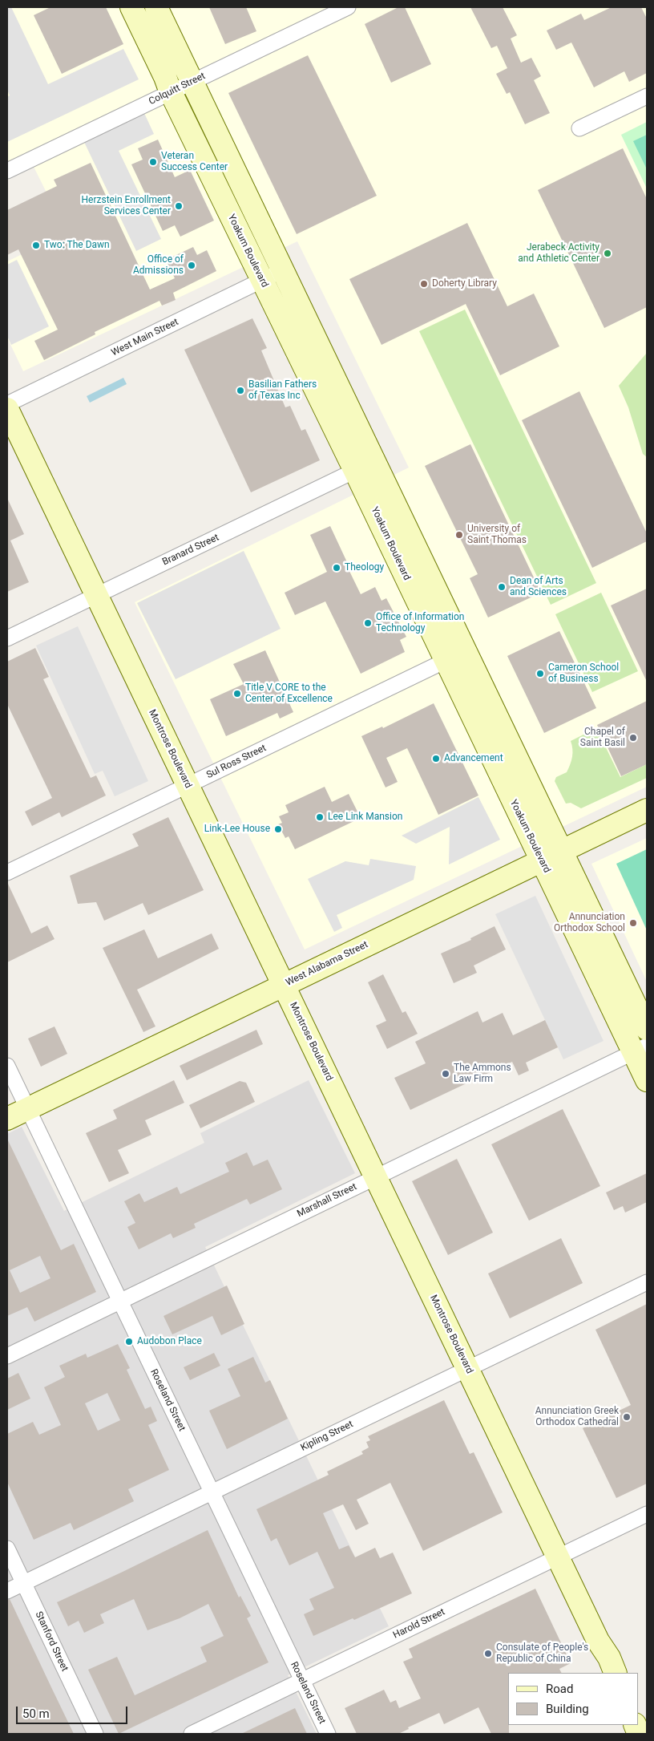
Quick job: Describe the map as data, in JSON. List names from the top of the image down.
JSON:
{
  "streets": {
    "street": [
      "Colquitt Street",
      "Yoakum Boulevard",
      "West Main Street",
      "Branard Street",
      "Montrose Boulevard",
      "Sul Ross Street",
      "West Alabama Street",
      "Marshall Street",
      "Roseland Street",
      "Kipling Street",
      "Harold Street",
      "Stanford Street"
    ]
  },
  "crossings": [
    ["Colquitt Street", "Yoakum Boulevard"],
    ["Yoakum Boulevard", "West Main Street"],
    ["Yoakum Boulevard", "Branard Street"],
    ["Yoakum Boulevard", "Sul Ross Street"],
    ["Yoakum Boulevard", "West Alabama Street"],
    ["Yoakum Boulevard", "Marshall Street"],
    ["Branard Street", "Montrose Boulevard"],
    ["Montrose Boulevard", "Sul Ross Street"],
    ["Montrose Boulevard", "West Alabama Street"],
    ["Montrose Boulevard", "Marshall Street"],
    ["Montrose Boulevard", "Kipling Street"],
    ["Montrose Boulevard", "Harold Street"],
    ["West Alabama Street", "Roseland Street"],
    ["Marshall Street", "Roseland Street"],
    ["Roseland Street", "Kipling Street"],
    ["Roseland Street", "Harold Street"],
    ["Kipling Street", "Stanford Street"]
  ],
  "places": [
    "Veteran Success Center",
    "Herzstein Enrollment Services Center",
    "Two: The Dawn",
    "Jerabeck Activity and Athletic Center",
    "Office of Admissions",
    "Doherty Library",
    "Basilian Fathers of Texas Inc",
    "University of Saint Thomas",
    "Theology",
    "Dean of Arts and Sciences",
    "Office of Information Technology",
    "Cameron School of Business",
    "Title V CORE to the Center of Excellence",
    "Chapel of Saint Basil",
    "Advancement",
    "Lee Link Mansion",
    "Link-Lee House",
    "Annunciation Orthodox School",
    "The Ammons Law Firm",
    "Audobon Place",
    "Annunciation Greek Orthodox Cathedral",
    "Consulate of People's Republic of China"
  ],
  "legend": ["Road", "Building"],
  "scale_bar": "50 m"
}
